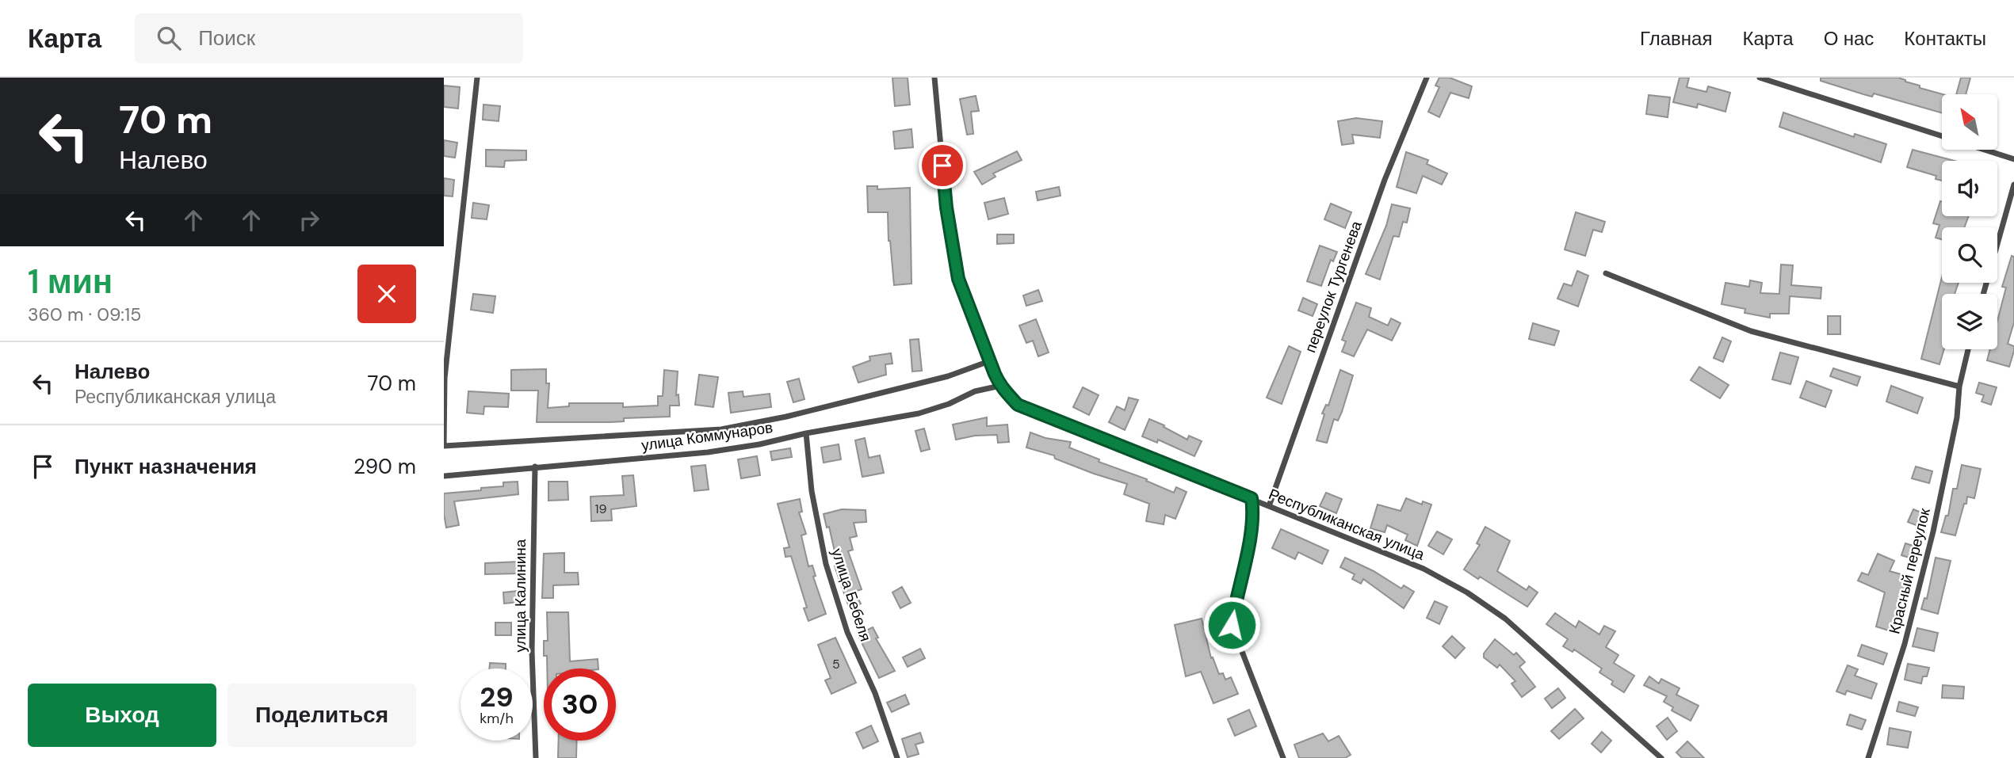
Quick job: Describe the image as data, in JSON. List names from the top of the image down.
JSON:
{
  "streets": {
    "street": [
      "переулок Тургенева",
      "улица Коммунаров",
      "Республиканская улица",
      "Красный переулок",
      "улица Бебеля",
      "улица Калинина"
    ]
  },
  "crossings": [
    ["переулок Тургенева", "Республиканская улица"],
    ["улица Коммунаров", "Республиканская улица"],
    ["улица Коммунаров", "улица Бебеля"],
    ["улица Коммунаров", "улица Калинина"]
  ],
  "house_numbers": ["19", "5"],
  "north": "top left",
  "page": {
    "header": "Карта",
    "search": "Поиск",
    "nav": [
      "Главная",
      "Карта",
      "О нас",
      "Контакты"
    ],
    "turn": ["70 m", "Налево"],
    "heading": ["1 мин", "360 m · 09:15"],
    "list": [
      {
        "name": "Налево",
        "note": "Республиканская улица",
        "value": "70 m"
      },
      {
        "name": "Пункт назначения",
        "value": "290 m"
      }
    ],
    "speed": "29 km/h",
    "limit": "30",
    "buttons": ["Выход", "Поделиться"]
  }
}
